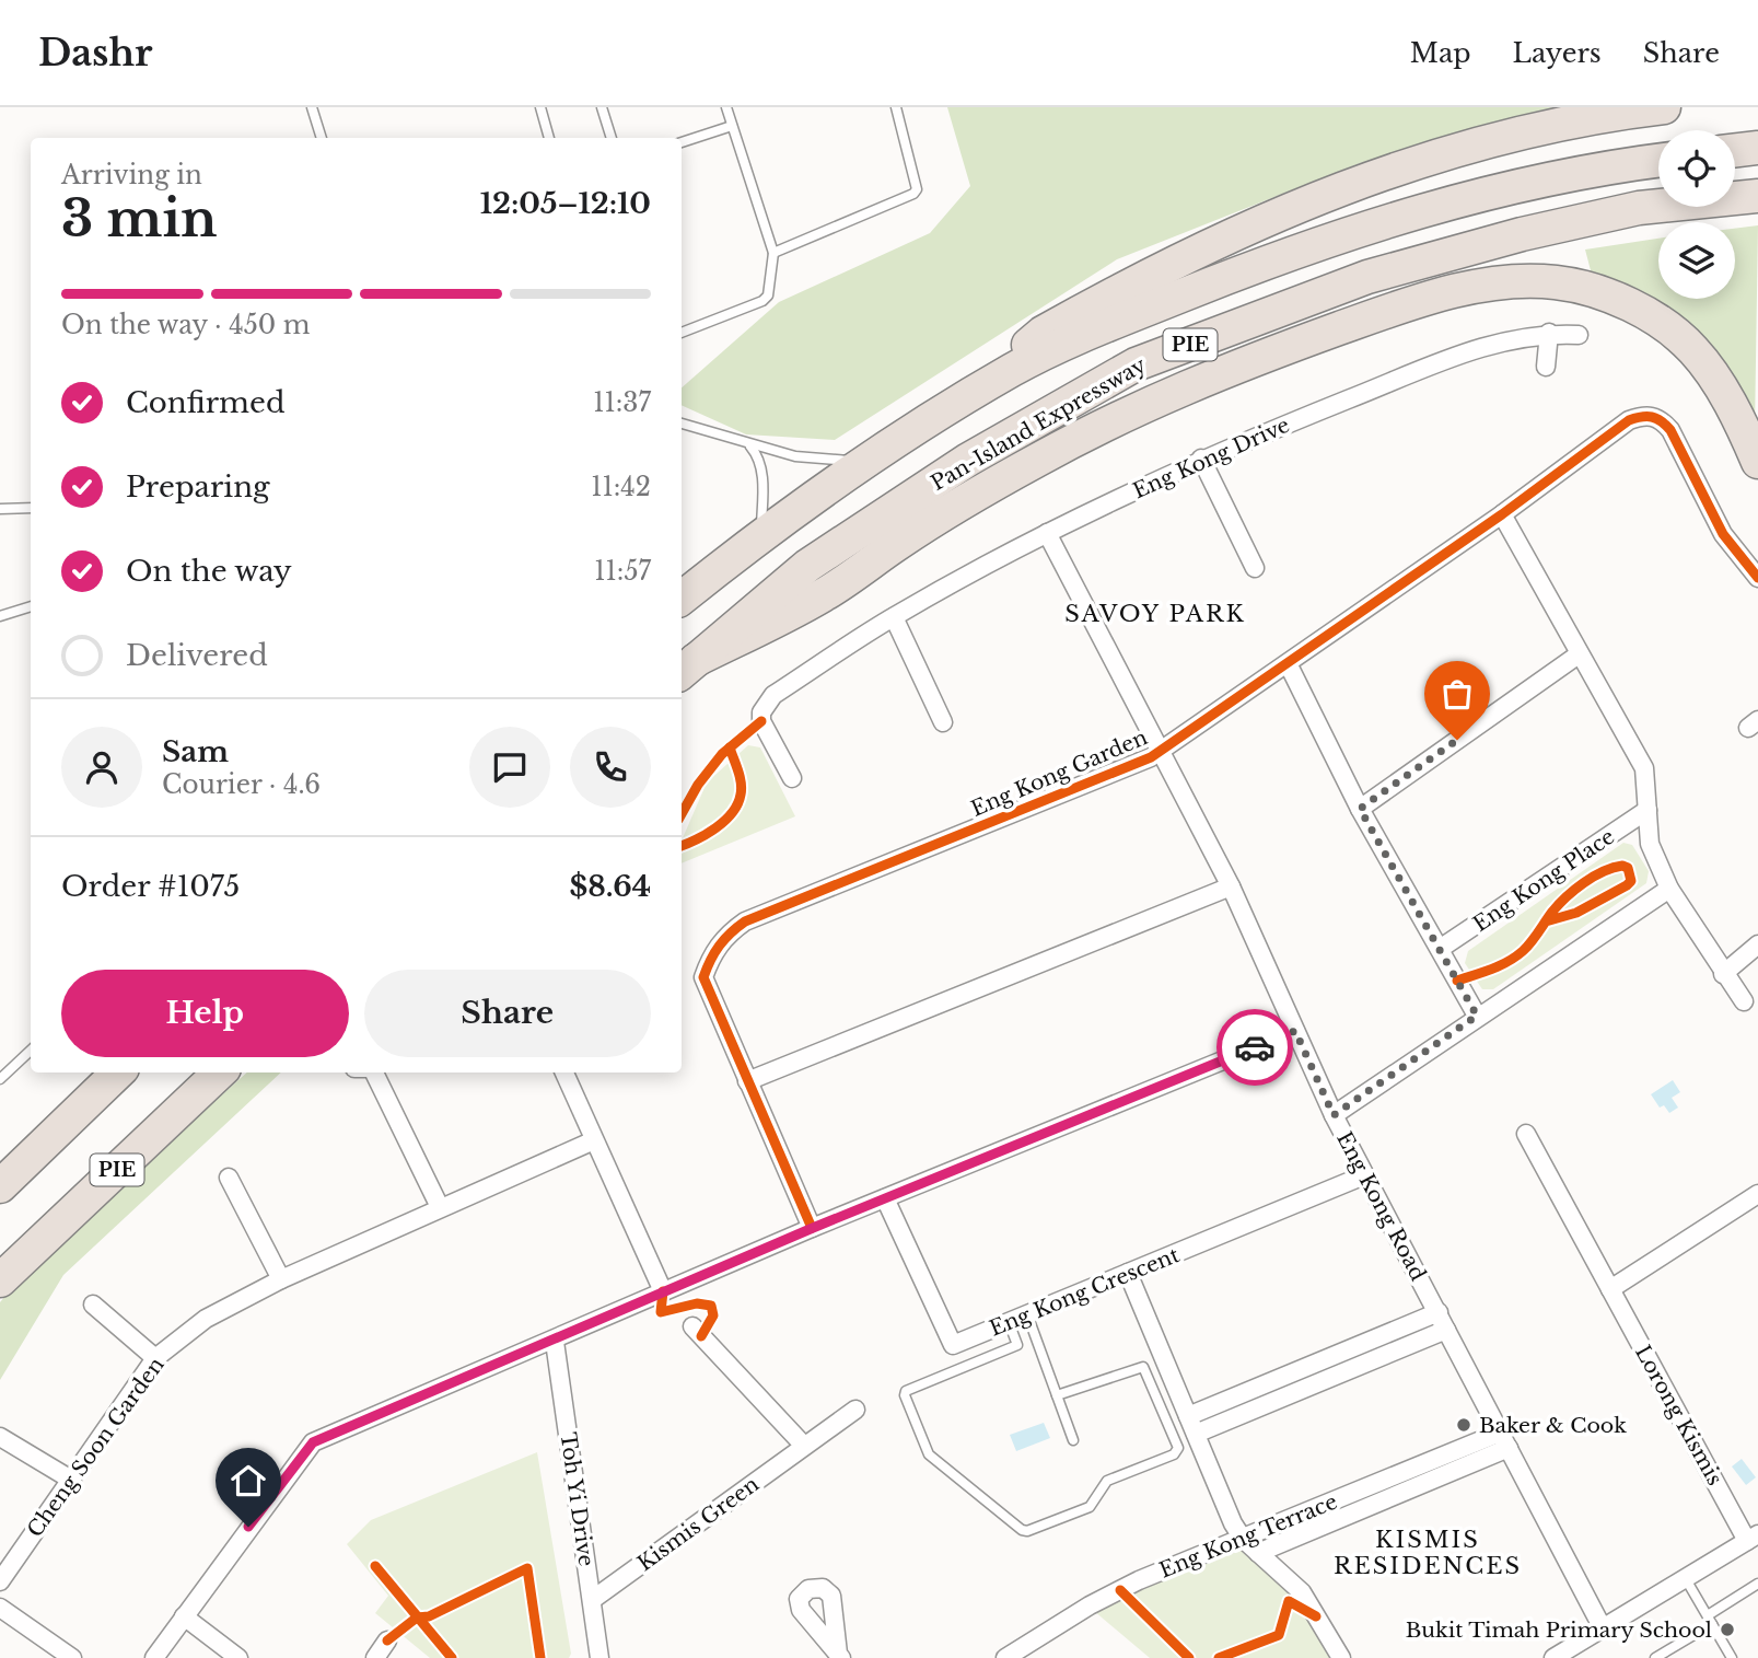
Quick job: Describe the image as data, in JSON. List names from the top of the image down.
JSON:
{
  "streets": {
    "highway": ["PIE", "Pan-Island Expressway"],
    "street": [
      "Eng Kong Drive",
      "Eng Kong Garden",
      "Eng Kong Place",
      "Eng Kong Road",
      "Eng Kong Crescent",
      "Lorong Kismis",
      "Cheng Soon Garden",
      "Toh Yi Drive",
      "Kismis Green",
      "Eng Kong Terrace"
    ]
  },
  "crossings": [
    ["Eng Kong Drive", "Eng Kong Road"],
    ["Eng Kong Garden", "Eng Kong Place"],
    ["Eng Kong Garden", "Eng Kong Road"],
    ["Eng Kong Road", "Eng Kong Crescent"],
    ["Eng Kong Road", "Lorong Kismis"],
    ["Eng Kong Road", "Eng Kong Terrace"],
    ["Toh Yi Drive", "Kismis Green"]
  ],
  "districts": ["SAVOY PARK", "KISMIS RESIDENCES"],
  "places": ["Baker & Cook", "Bukit Timah Primary School"],
  "page": {
    "header": "Dashr",
    "nav": ["Map", "Layers", "Share"],
    "heading": ["3 min", "Arriving in", "12:05–12:10"],
    "panel": [
      "Sam",
      "Courier · 4.6",
      "Order #1075",
      "$8.64"
    ],
    "bar": "On the way · 450 m",
    "list": [
      ["Confirmed", "11:37"],
      ["Preparing", "11:42"],
      ["On the way", "11:57"],
      "Delivered"
    ],
    "buttons": ["Help", "Share"]
  }
}
